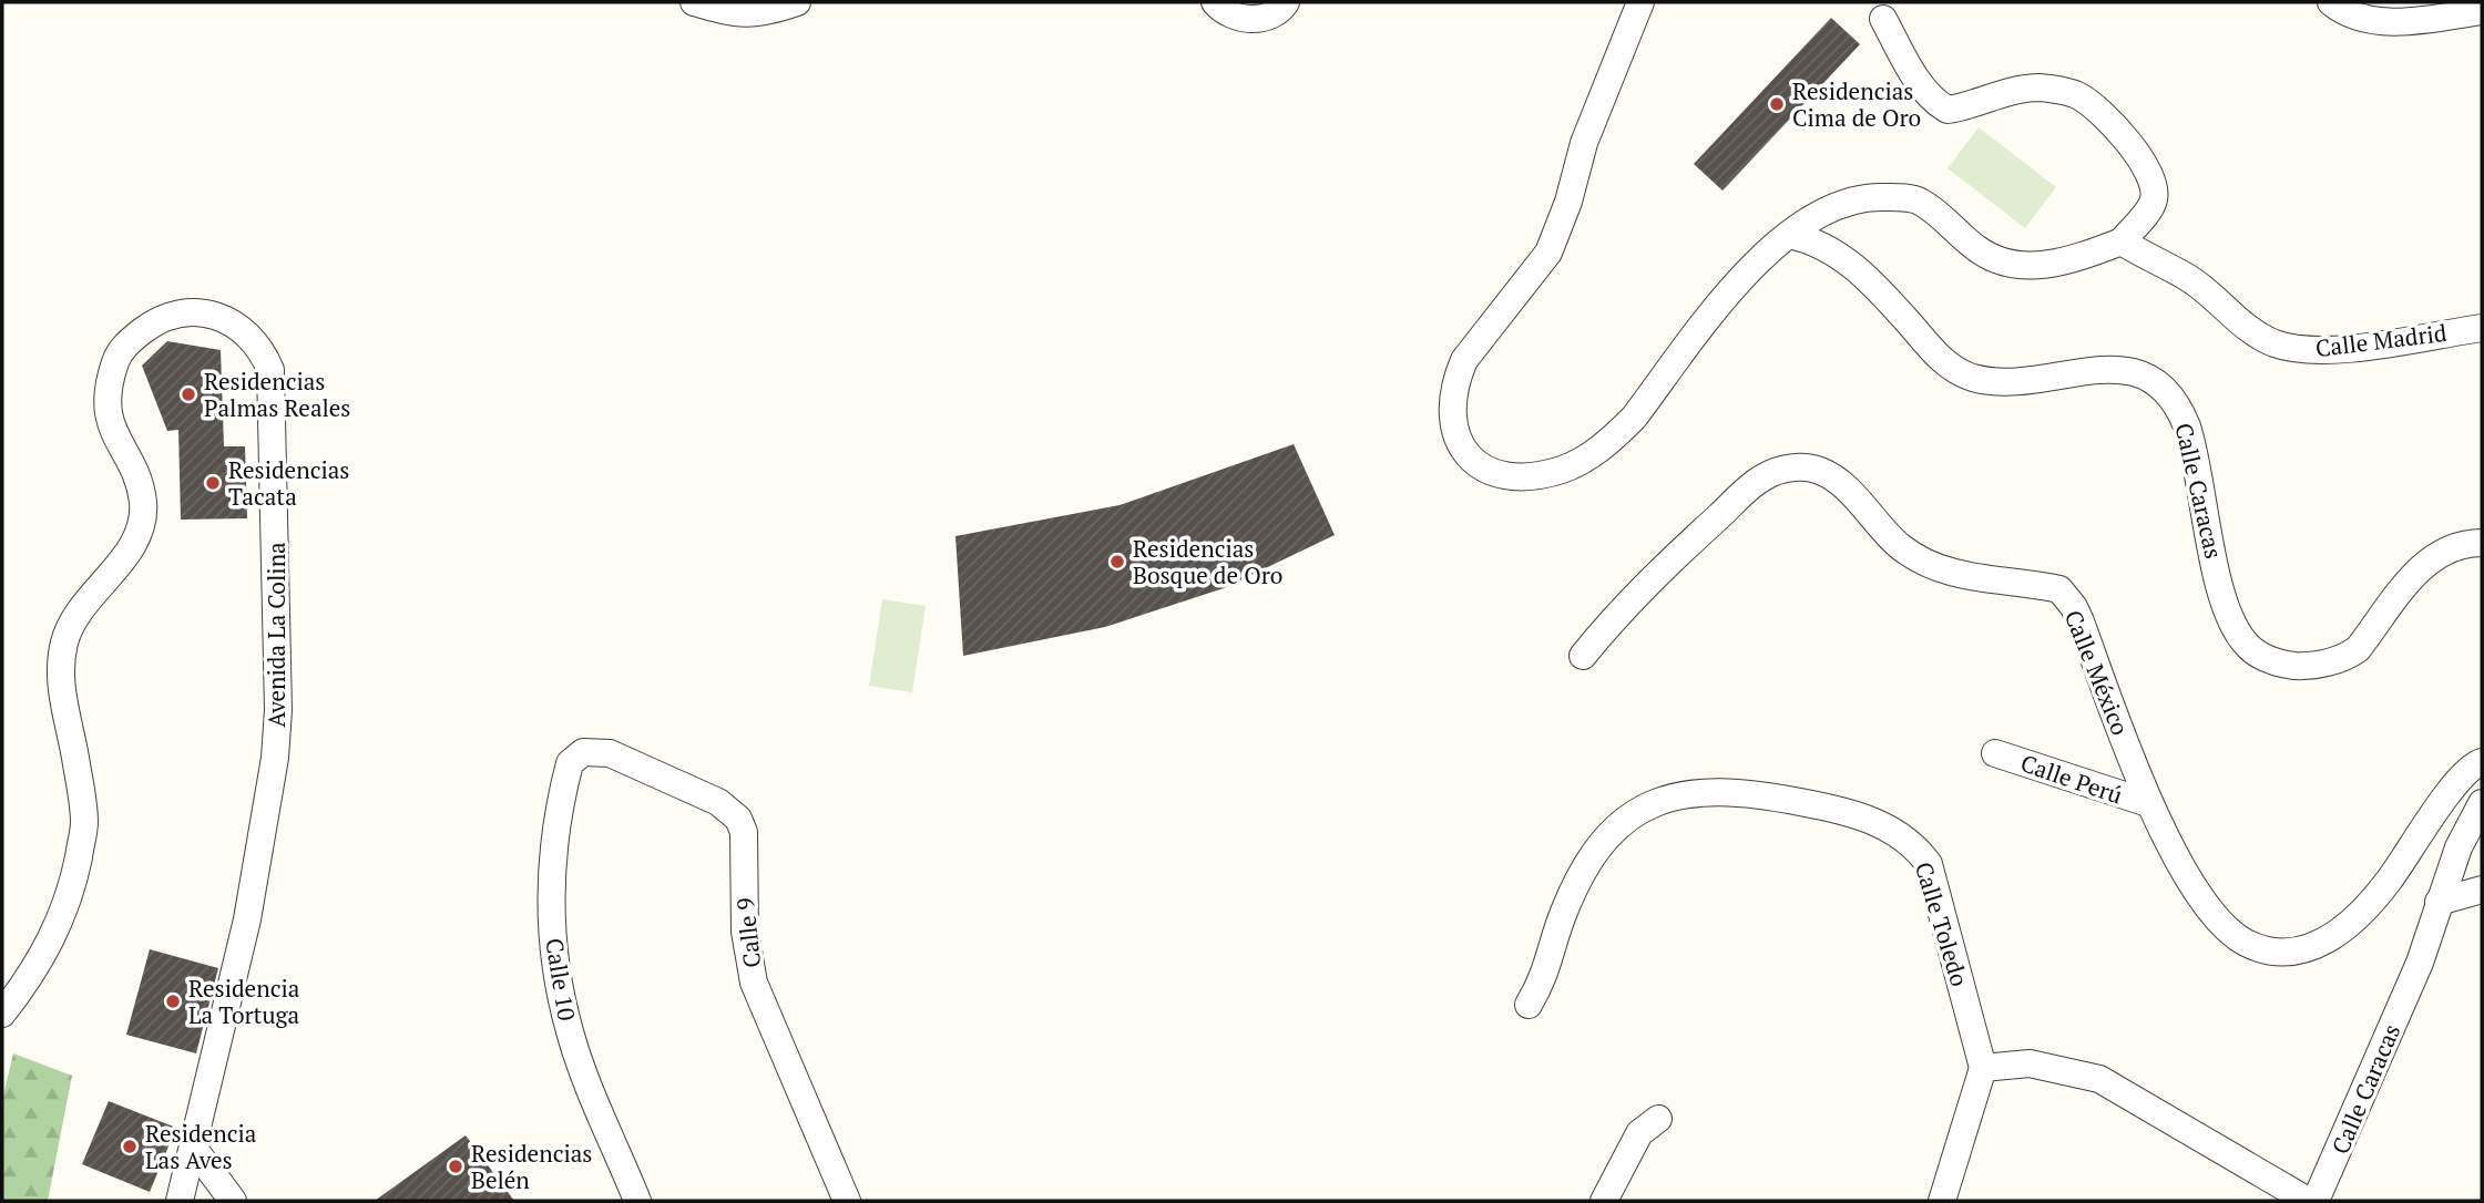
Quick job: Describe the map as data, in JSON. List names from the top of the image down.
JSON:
{
  "streets": {
    "street": [
      "Calle Madrid",
      "Calle Caracas",
      "Avenida La Colina",
      "Calle México",
      "Calle Perú",
      "Calle Toledo",
      "Calle 9",
      "Calle 10"
    ]
  },
  "crossings": [
    ["Calle México", "Calle Perú"],
    ["Calle 9", "Calle 10"]
  ],
  "places": [
    "Residencias Cima de Oro",
    "Residencias Palmas Reales",
    "Residencias Tacata",
    "Residencias Bosque de Oro",
    "Residencia La Tortuga",
    "Residencia Las Aves",
    "Residencias Belén"
  ]
}
